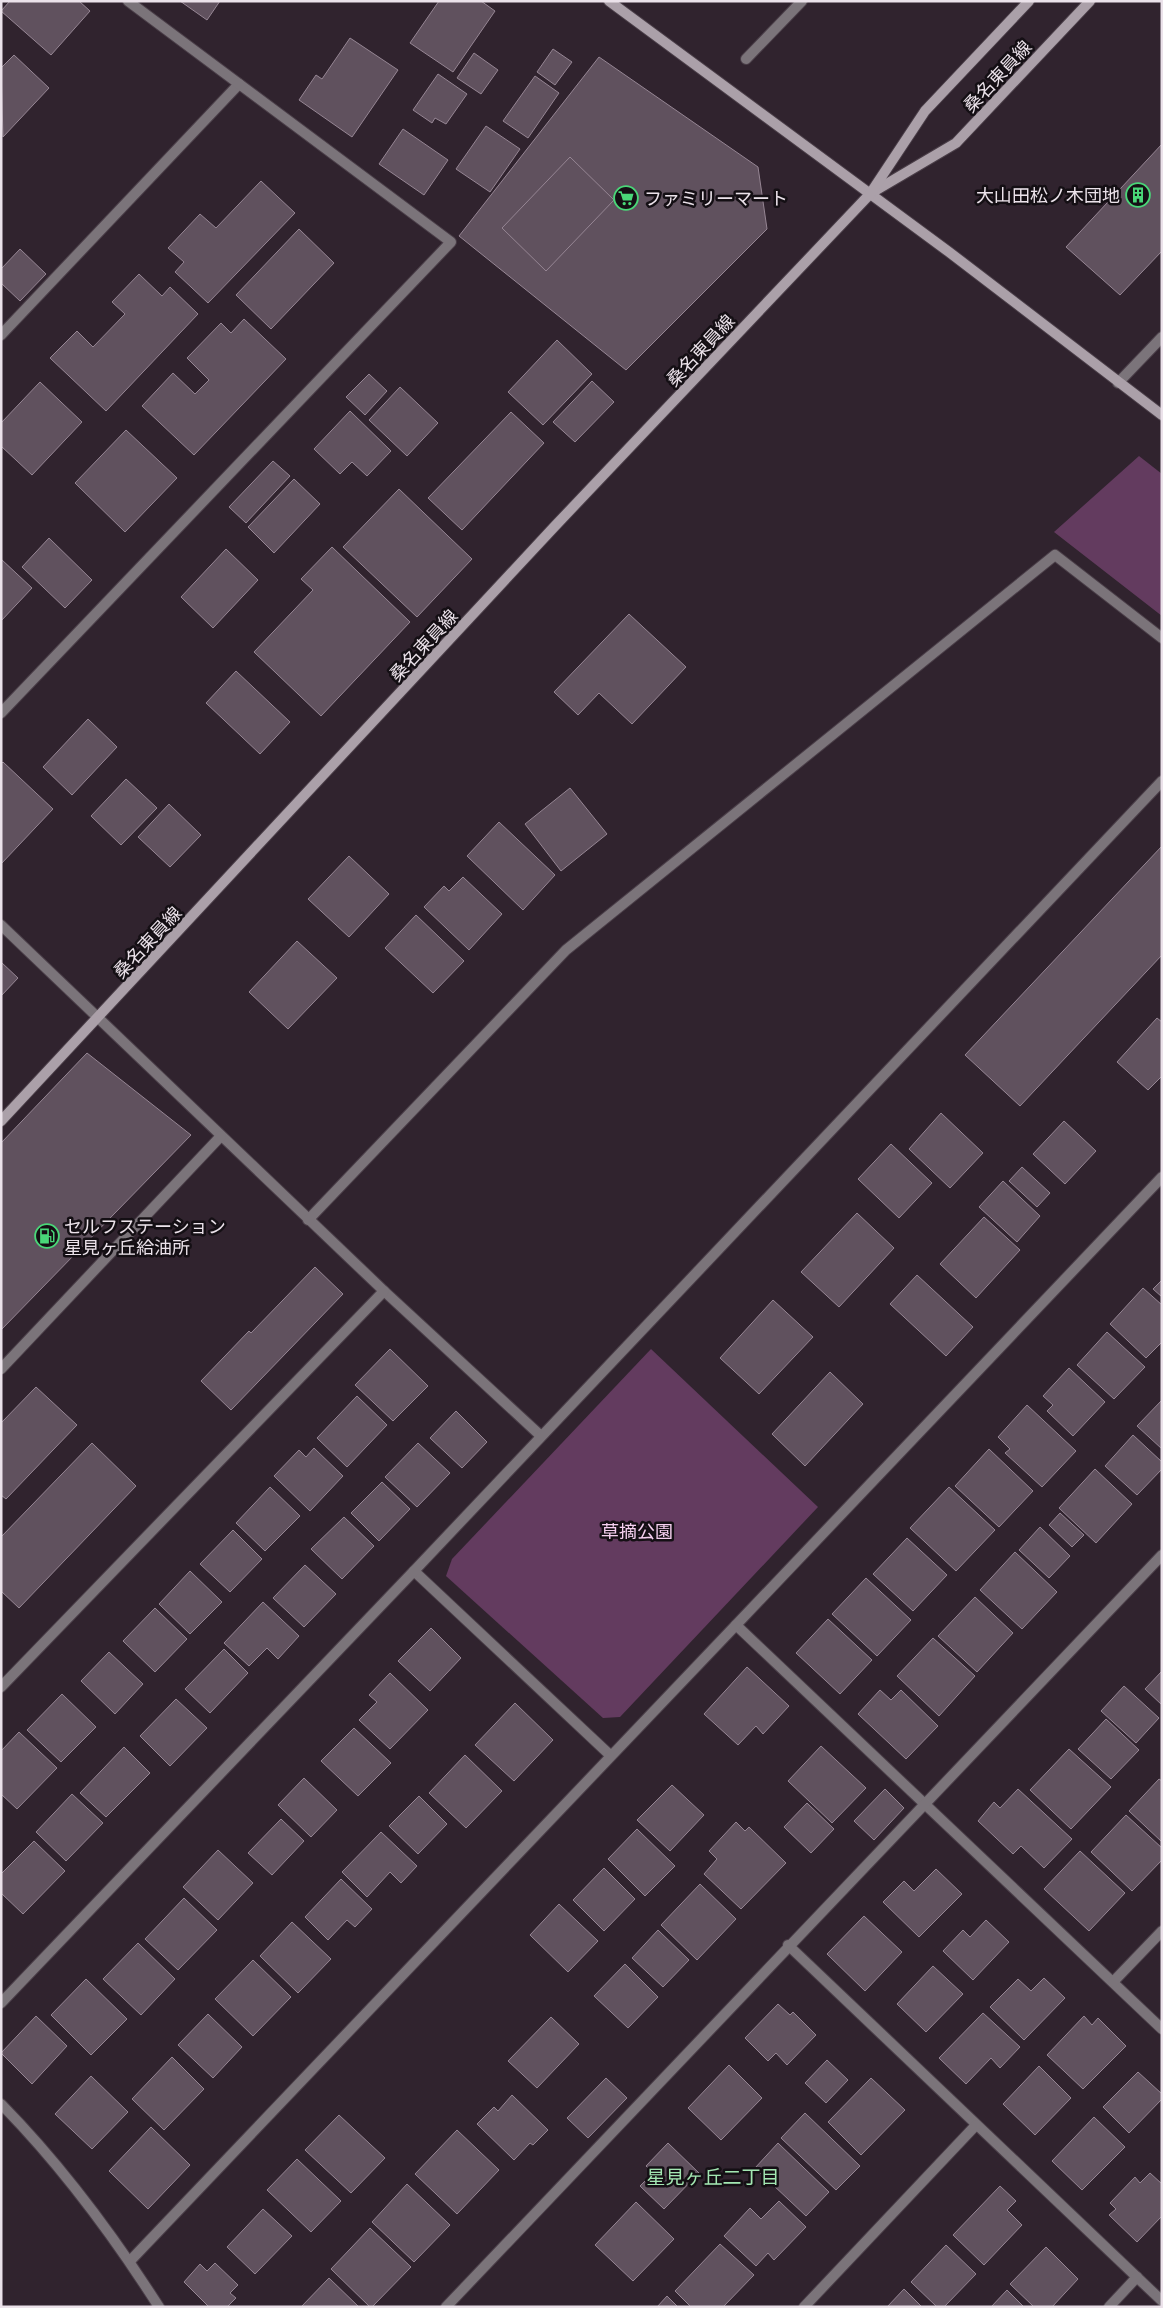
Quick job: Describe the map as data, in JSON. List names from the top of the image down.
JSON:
{
  "streets": {
    "main road": ["桑名東員線"]
  },
  "districts": ["星見ヶ丘二丁目"],
  "parks": ["草摘公園"],
  "places": {
    "building": ["大山田松ノ木団地"],
    "supermarket": ["ファミリーマート"],
    "fuel station": ["セルフステーション 星見ヶ丘給油所"]
  }
}
